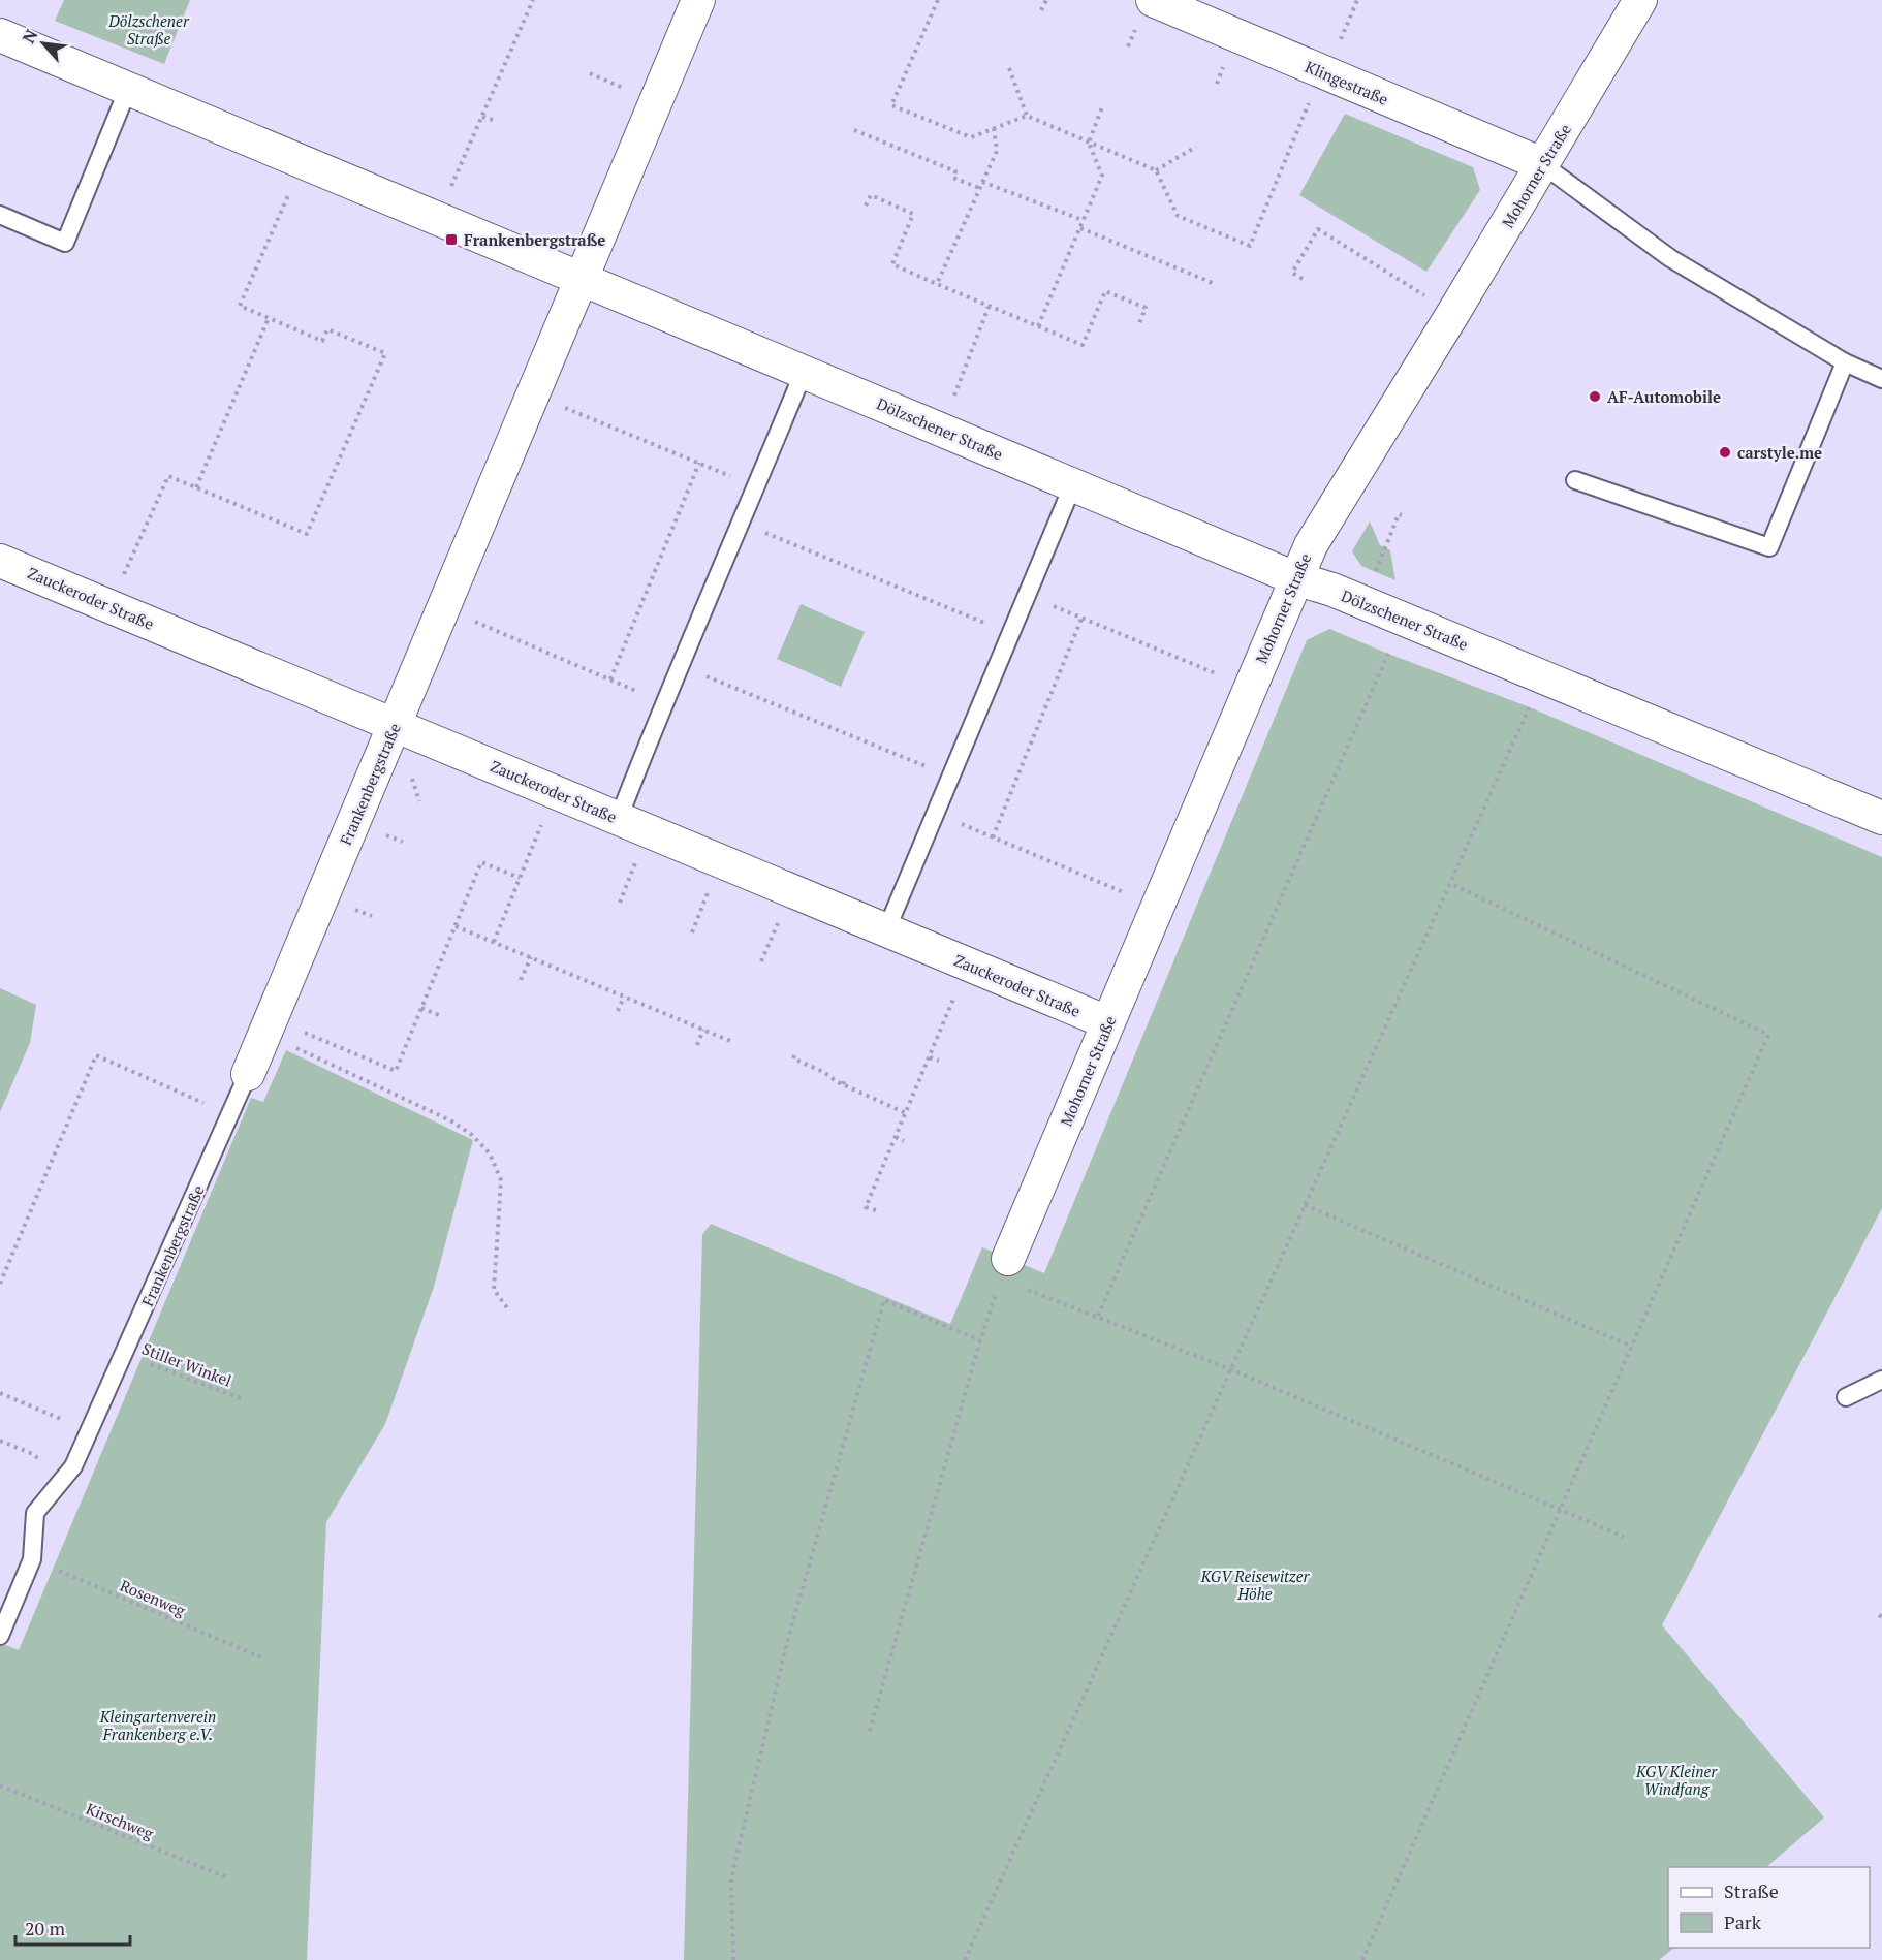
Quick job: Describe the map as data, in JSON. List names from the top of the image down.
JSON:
{
  "streets": {
    "street": [
      "Klingestraße",
      "Mohorner Straße",
      "Dölzschener Straße",
      "Zauckeroder Straße",
      "Frankenbergstraße"
    ],
    "path": ["Stiller Winkel", "Rosenweg", "Kirschweg"]
  },
  "crossings": [
    ["Klingestraße", "Mohorner Straße"],
    ["Mohorner Straße", "Dölzschener Straße"],
    ["Mohorner Straße", "Zauckeroder Straße"],
    ["Dölzschener Straße", "Frankenbergstraße"],
    ["Zauckeroder Straße", "Frankenbergstraße"],
    ["Frankenbergstraße", "Stiller Winkel"],
    ["Frankenbergstraße", "Rosenweg"]
  ],
  "parks": [
    "Dölzschener Straße",
    "KGV Reisewitzer Höhe",
    "Kleingartenverein Frankenberg e.V.",
    "KGV Kleiner Windfang"
  ],
  "places": {
    "transit": ["Frankenbergstraße"],
    "other": ["AF-Automobile", "carstyle.me"]
  },
  "legend": ["Straße", "Park"],
  "scale_bar": "20 m",
  "north": "top left"
}
